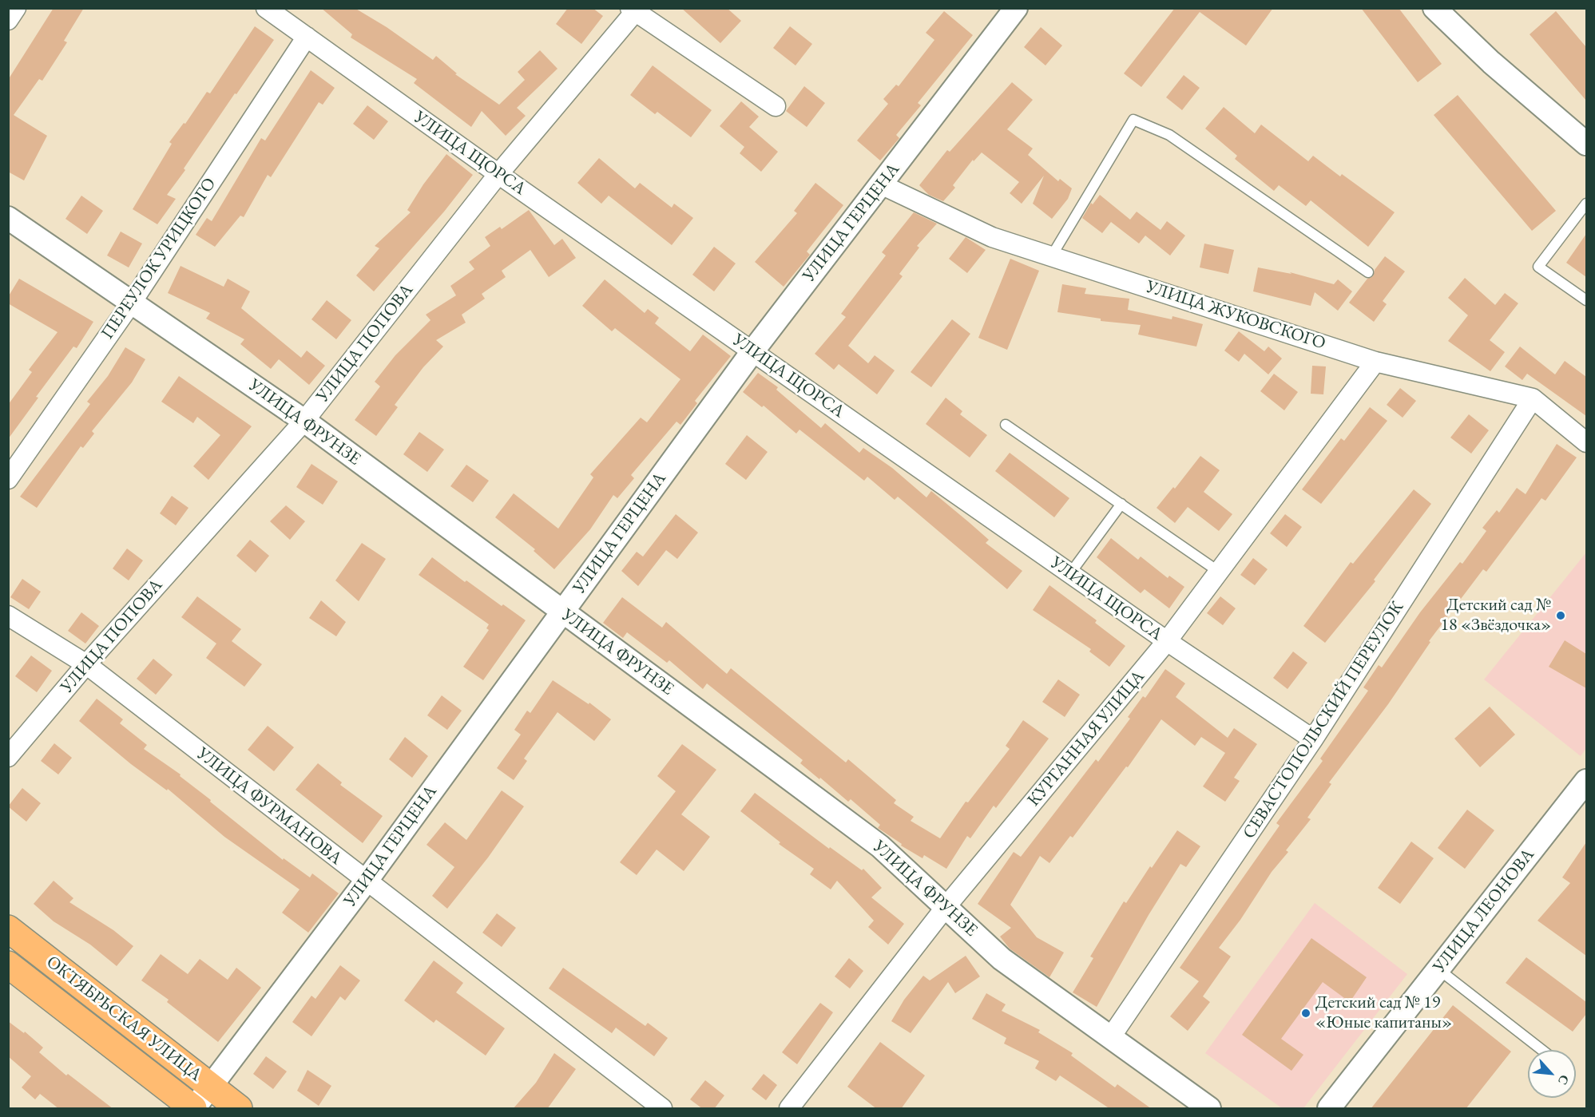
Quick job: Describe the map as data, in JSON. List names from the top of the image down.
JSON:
{
  "streets": {
    "main road": ["ОКТЯБРЬСКАЯ УЛИЦА"],
    "street": [
      "УЛИЦА ЩОРСА",
      "УЛИЦА ГЕРЦЕНА",
      "ПЕРЕУЛОК УРИЦКОГО",
      "УЛИЦА ЖУКОВСКОГО",
      "УЛИЦА ПОПОВА",
      "УЛИЦА ФРУНЗЕ",
      "СЕВАСТОПОЛЬСКИЙ ПЕРЕУЛОК",
      "КУРГАННАЯ УЛИЦА",
      "УЛИЦА ФУРМАНОВА",
      "УЛИЦА ЛЕОНОВА"
    ]
  },
  "crossings": [
    ["УЛИЦА ЩОРСА", "УЛИЦА ГЕРЦЕНА"],
    ["УЛИЦА ЩОРСА", "ПЕРЕУЛОК УРИЦКОГО"],
    ["УЛИЦА ЩОРСА", "УЛИЦА ПОПОВА"],
    ["УЛИЦА ЩОРСА", "СЕВАСТОПОЛЬСКИЙ ПЕРЕУЛОК"],
    ["УЛИЦА ЩОРСА", "КУРГАННАЯ УЛИЦА"],
    ["УЛИЦА ГЕРЦЕНА", "УЛИЦА ЖУКОВСКОГО"],
    ["УЛИЦА ГЕРЦЕНА", "УЛИЦА ФРУНЗЕ"],
    ["УЛИЦА ГЕРЦЕНА", "УЛИЦА ФУРМАНОВА"],
    ["УЛИЦА ГЕРЦЕНА", "ОКТЯБРЬСКАЯ УЛИЦА"],
    ["ПЕРЕУЛОК УРИЦКОГО", "УЛИЦА ФРУНЗЕ"],
    ["УЛИЦА ЖУКОВСКОГО", "СЕВАСТОПОЛЬСКИЙ ПЕРЕУЛОК"],
    ["УЛИЦА ЖУКОВСКОГО", "КУРГАННАЯ УЛИЦА"],
    ["УЛИЦА ПОПОВА", "УЛИЦА ФРУНЗЕ"],
    ["УЛИЦА ПОПОВА", "УЛИЦА ФУРМАНОВА"],
    ["УЛИЦА ФРУНЗЕ", "СЕВАСТОПОЛЬСКИЙ ПЕРЕУЛОК"],
    ["УЛИЦА ФРУНЗЕ", "КУРГАННАЯ УЛИЦА"]
  ],
  "places": ["Детский сад № 18 «Звёздочка»", "Детский сад № 19 «Юные капитаны»"],
  "north": "bottom right"
}
